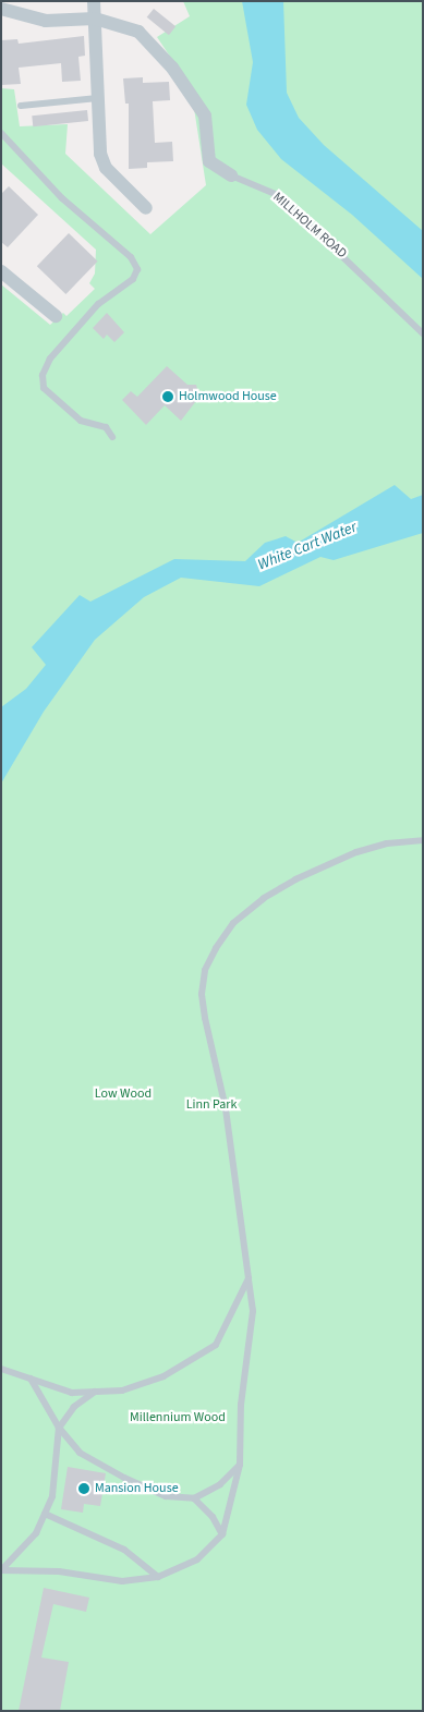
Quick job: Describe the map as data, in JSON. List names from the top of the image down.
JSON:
{
  "streets": {
    "street": ["MILLHOLM ROAD"]
  },
  "water": ["White Cart Water"],
  "parks": ["Low Wood", "Linn Park", "Millennium Wood"],
  "places": ["Holmwood House", "Mansion House"]
}
